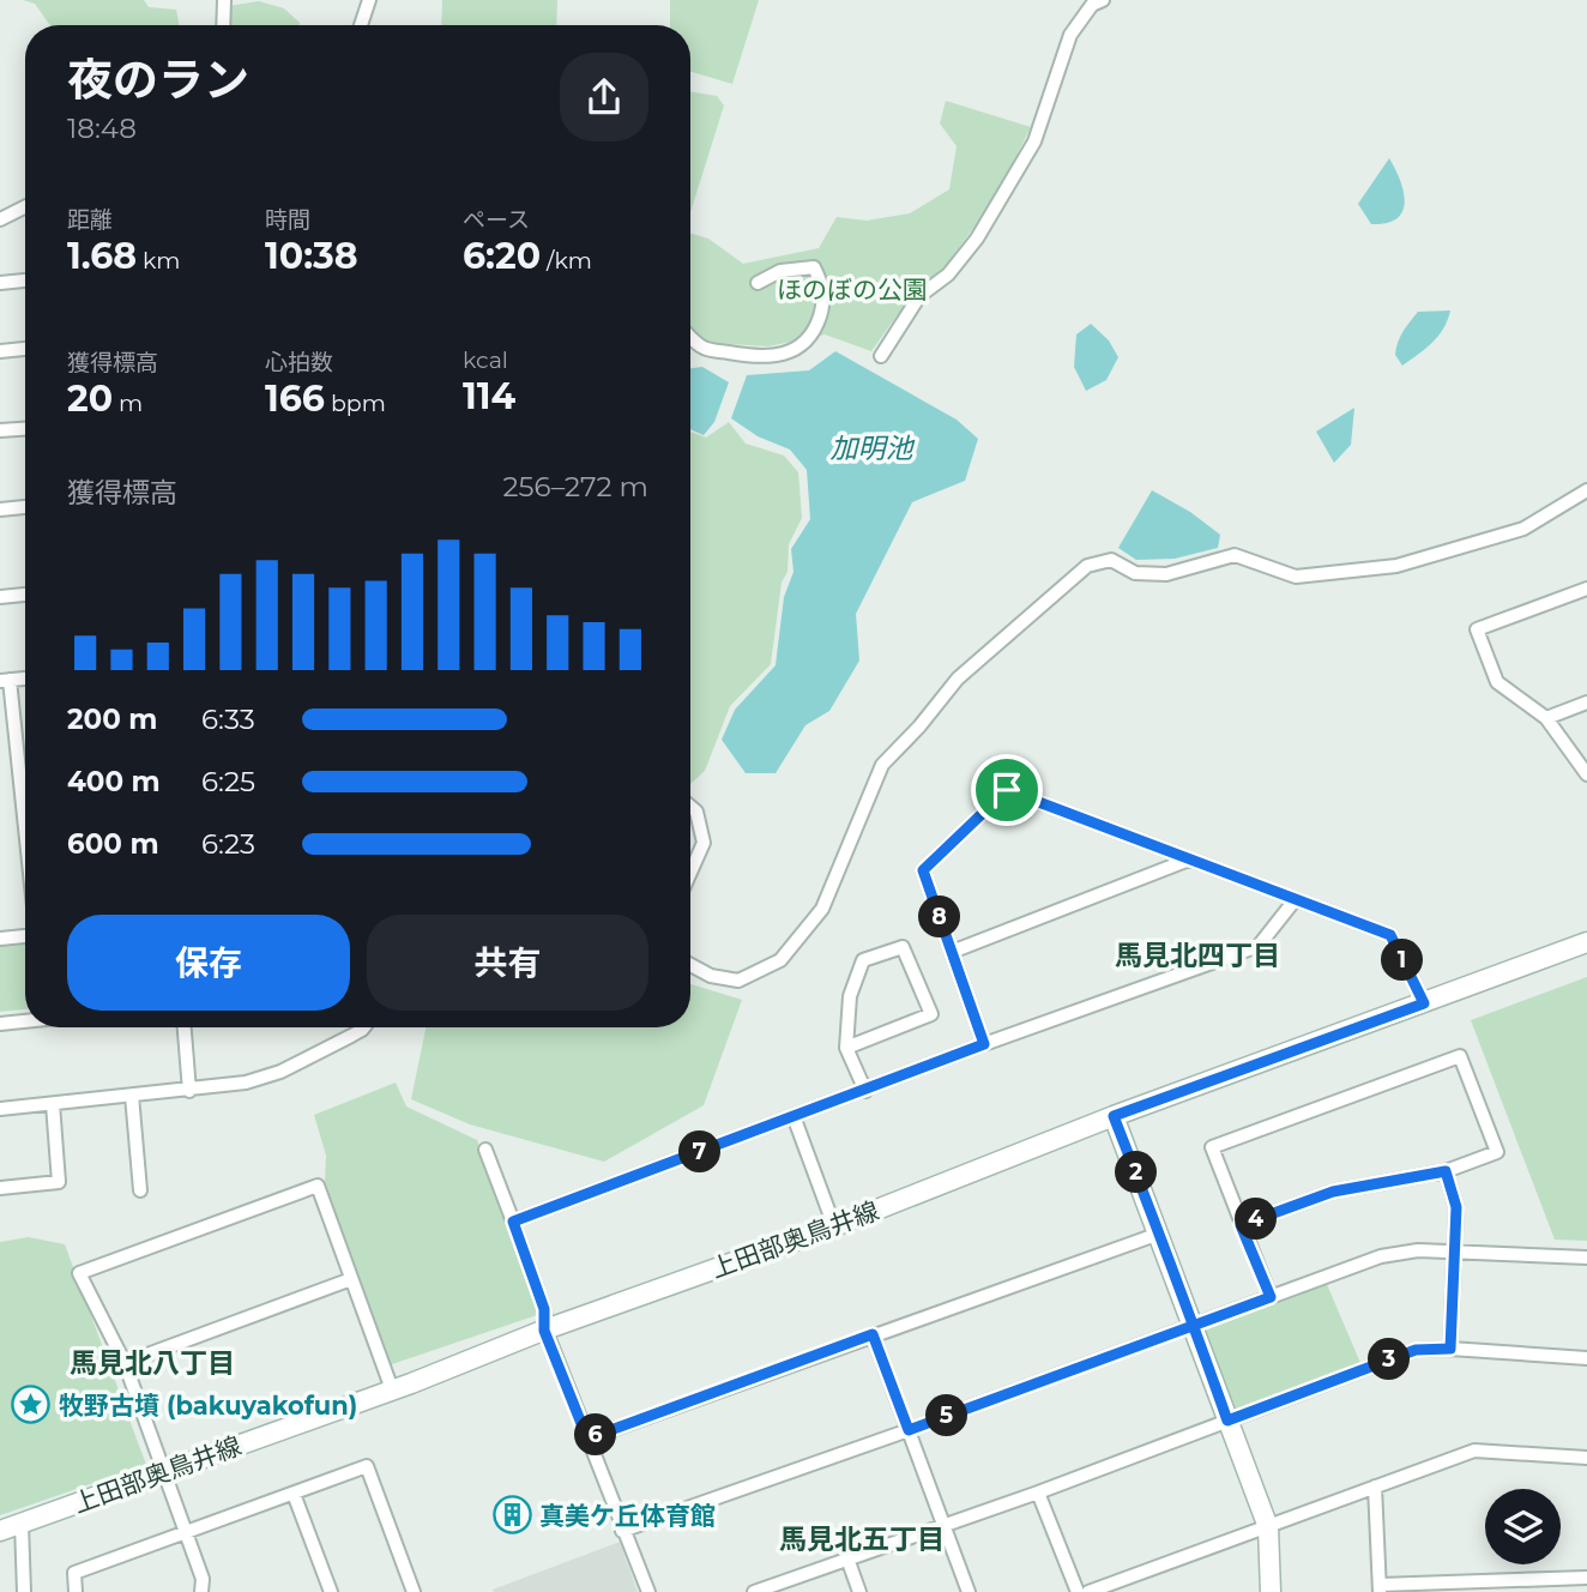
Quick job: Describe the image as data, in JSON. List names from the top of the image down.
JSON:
{
  "streets": {
    "street": ["上田部奥鳥井線"]
  },
  "districts": ["馬見北四丁目", "馬見北八丁目", "馬見北五丁目"],
  "water": ["加明池"],
  "parks": ["ほのぼの公園"],
  "places": {
    "place": ["牧野古墳 (bakuyakofun)"],
    "building": ["真美ケ丘体育館"]
  },
  "page": {
    "heading": ["夜のラン", "18:48"],
    "stats": [
      ["距離", "1.68 km"],
      ["時間", "10:38"],
      ["ペース", "6:20 /km"],
      ["獲得標高", "20 m"],
      ["心拍数", "166 bpm"],
      ["kcal", "114"]
    ],
    "chart": ["獲得標高", "256–272 m"],
    "list": [
      {
        "name": "200 m",
        "note": "6:33"
      },
      {
        "name": "400 m",
        "note": "6:25"
      },
      {
        "name": "600 m",
        "note": "6:23"
      }
    ],
    "pins": [
      "8",
      "1",
      "7",
      "2",
      "4",
      "3",
      "5",
      "6"
    ],
    "buttons": ["保存", "共有"]
  }
}
